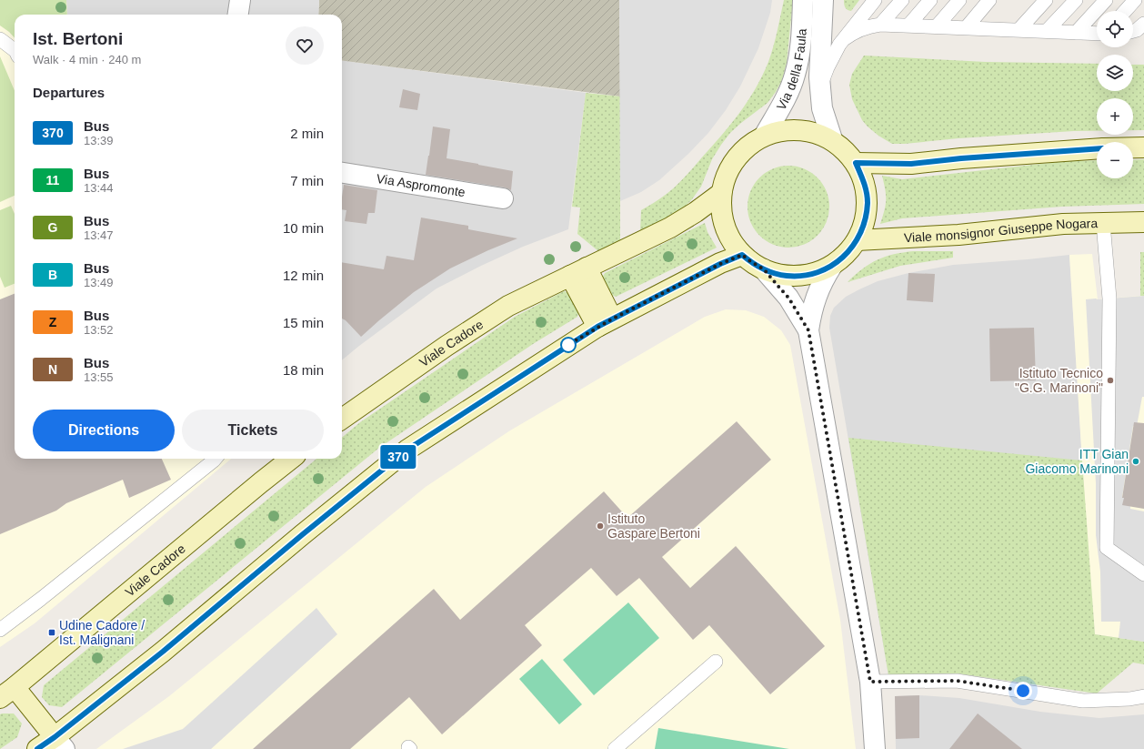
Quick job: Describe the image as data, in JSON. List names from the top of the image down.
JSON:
{
  "streets": {
    "main road": ["Viale monsignor Giuseppe Nogara", "Viale Cadore"],
    "street": ["Via della Faula", "Via Aspromonte"]
  },
  "places": {
    "other": ["Istituto Tecnico \"G.G. Marinoni\"", "ITT Gian Giacomo Marinoni", "Istituto Gaspare Bertoni"],
    "transit": ["Udine Cadore / Ist. Malignani"]
  },
  "lines": ["bus line 370"],
  "page": {
    "on_map": "370",
    "map_buttons": ["+", "−"],
    "heading": [
      ["Ist. Bertoni", "Walk · 4 min · 240 m"],
      "Departures"
    ],
    "list": [
      {
        "mark": "370",
        "name": "Bus",
        "note": "13:39",
        "value": "2 min"
      },
      {
        "mark": "11",
        "name": "Bus",
        "note": "13:44",
        "value": "7 min"
      },
      {
        "mark": "G",
        "name": "Bus",
        "note": "13:47",
        "value": "10 min"
      },
      {
        "mark": "B",
        "name": "Bus",
        "note": "13:49",
        "value": "12 min"
      },
      {
        "mark": "Z",
        "name": "Bus",
        "note": "13:52",
        "value": "15 min"
      },
      {
        "mark": "N",
        "name": "Bus",
        "note": "13:55",
        "value": "18 min"
      }
    ],
    "buttons": ["Directions", "Tickets"]
  }
}
